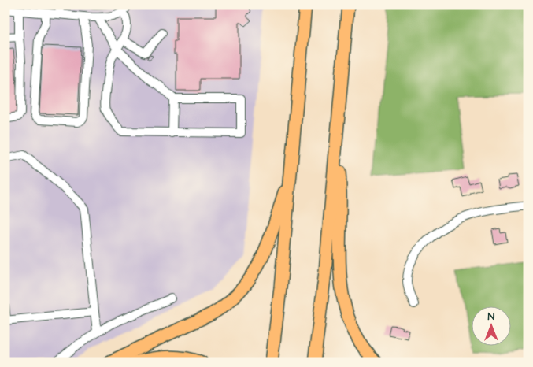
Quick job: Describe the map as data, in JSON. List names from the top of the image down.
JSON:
{
  "north": "top"
}
